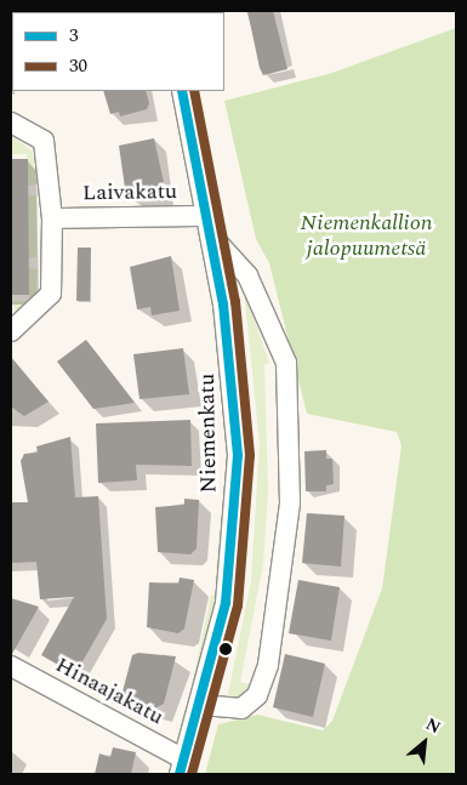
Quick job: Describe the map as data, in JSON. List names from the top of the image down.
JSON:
{
  "streets": {
    "street": ["Laivakatu", "Niemenkatu", "Hinaajakatu"]
  },
  "crossings": [
    ["Laivakatu", "Niemenkatu"],
    ["Niemenkatu", "Hinaajakatu"]
  ],
  "parks": ["Niemenkallion jalopuumetsä"],
  "lines": ["transit line 3", "transit line 30"],
  "legend": ["3", "30"],
  "north": "top right"
}
